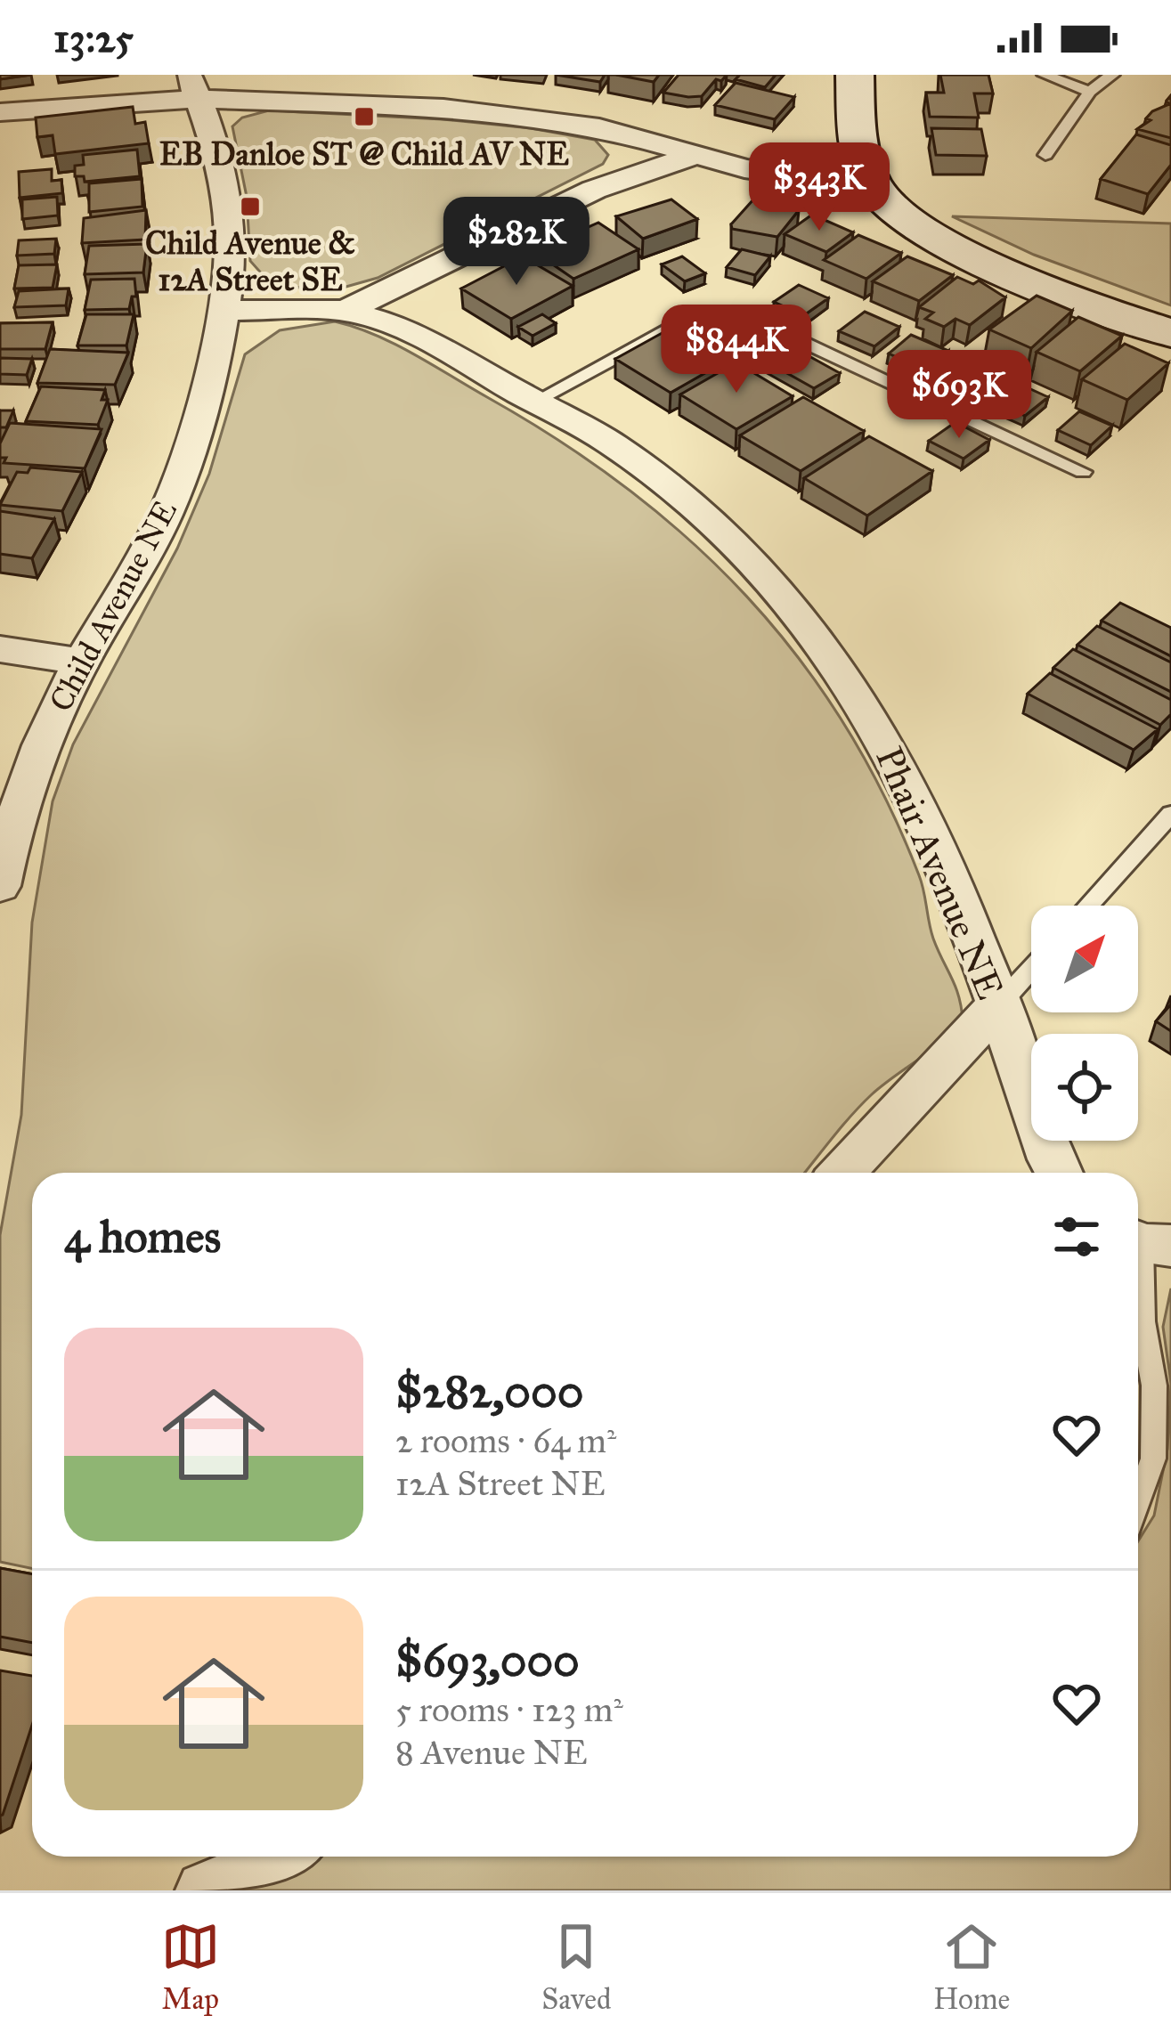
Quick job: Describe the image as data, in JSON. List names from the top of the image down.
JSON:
{
  "streets": {
    "street": ["Child Avenue NE", "Phair Avenue NE"]
  },
  "places": {
    "transit": ["EB Danloe ST @ Child AV NE", "Child Avenue & 12A Street SE"]
  },
  "north": "top right",
  "page": {
    "status": "13:25",
    "price": [
      "$343K",
      "$282K",
      "$844K",
      "$693K"
    ],
    "heading": "4 homes",
    "list": [
      {
        "name": "$282,000",
        "note": "2 rooms · 64 m² · 12A Street NE"
      },
      {
        "name": "$693,000",
        "note": "5 rooms · 123 m² · 8 Avenue NE"
      }
    ],
    "tabs": ["Map", "Saved", "Home"]
  }
}
